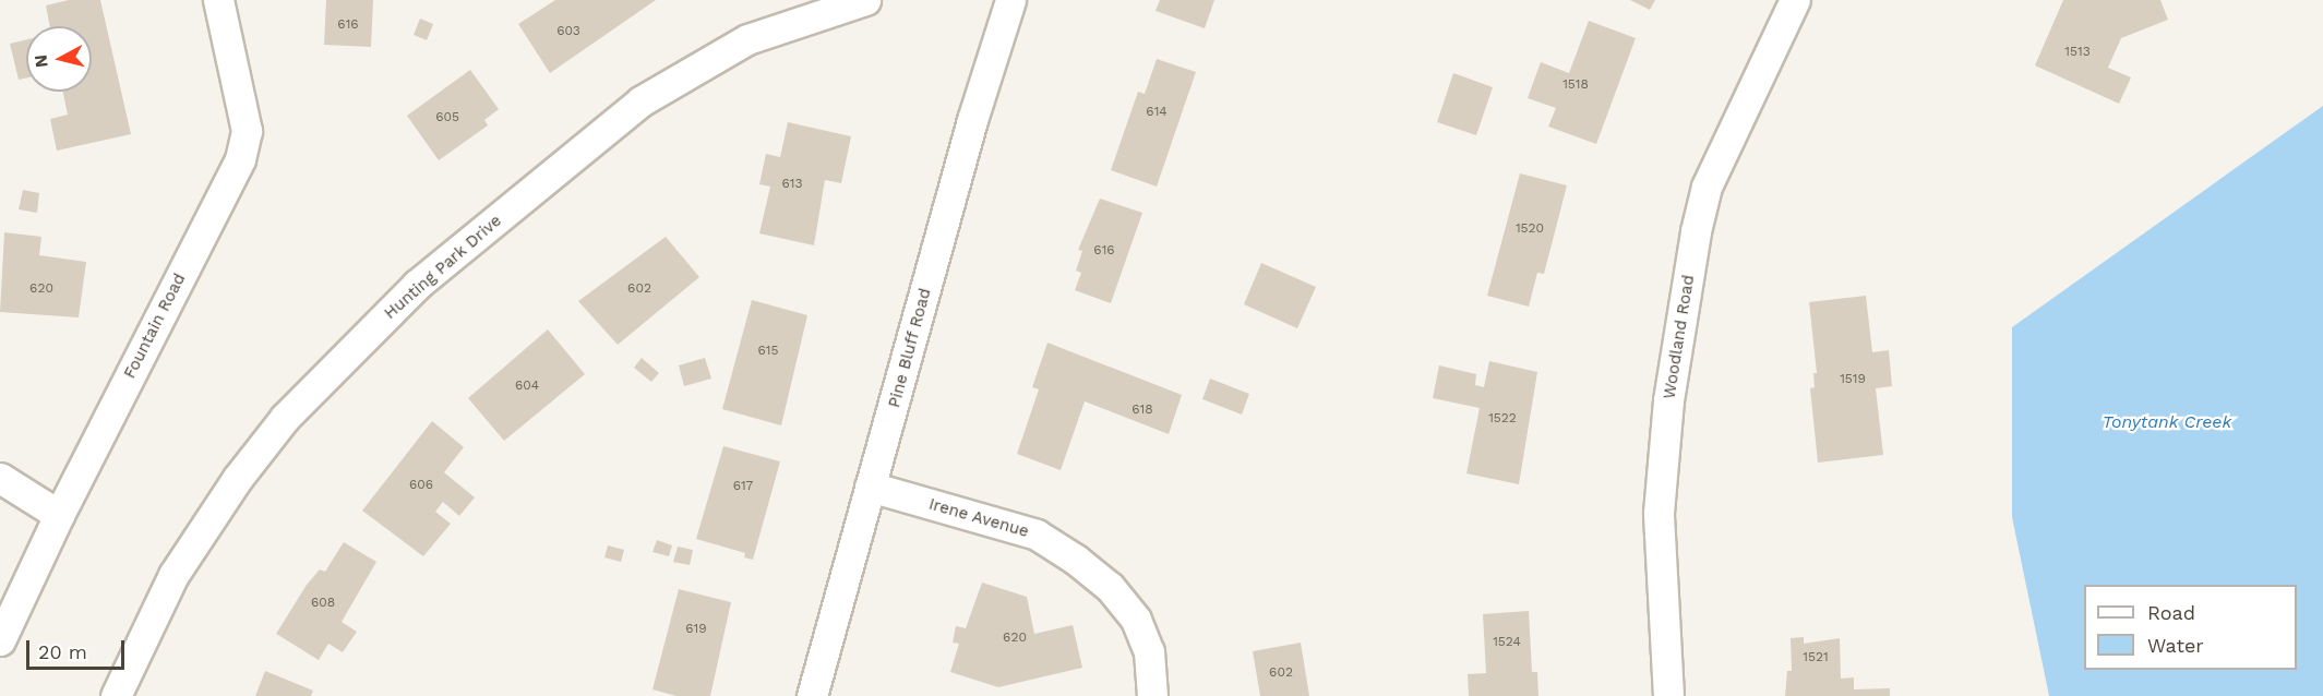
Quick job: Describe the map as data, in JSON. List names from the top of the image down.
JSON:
{
  "streets": {
    "street": [
      "Hunting Park Drive",
      "Fountain Road",
      "Woodland Road",
      "Pine Bluff Road",
      "Irene Avenue"
    ]
  },
  "crossings": [
    ["Pine Bluff Road", "Irene Avenue"]
  ],
  "water": ["Tonytank Creek"],
  "house_numbers": [
    "616",
    "603",
    "1513",
    "1518",
    "614",
    "605",
    "613",
    "1520",
    "616",
    "620",
    "602",
    "615",
    "1519",
    "604",
    "618",
    "1522",
    "606",
    "617",
    "608",
    "619",
    "620",
    "1524",
    "1521",
    "602"
  ],
  "legend": ["Road", "Water"],
  "scale_bar": "20 m",
  "north": "left"
}
